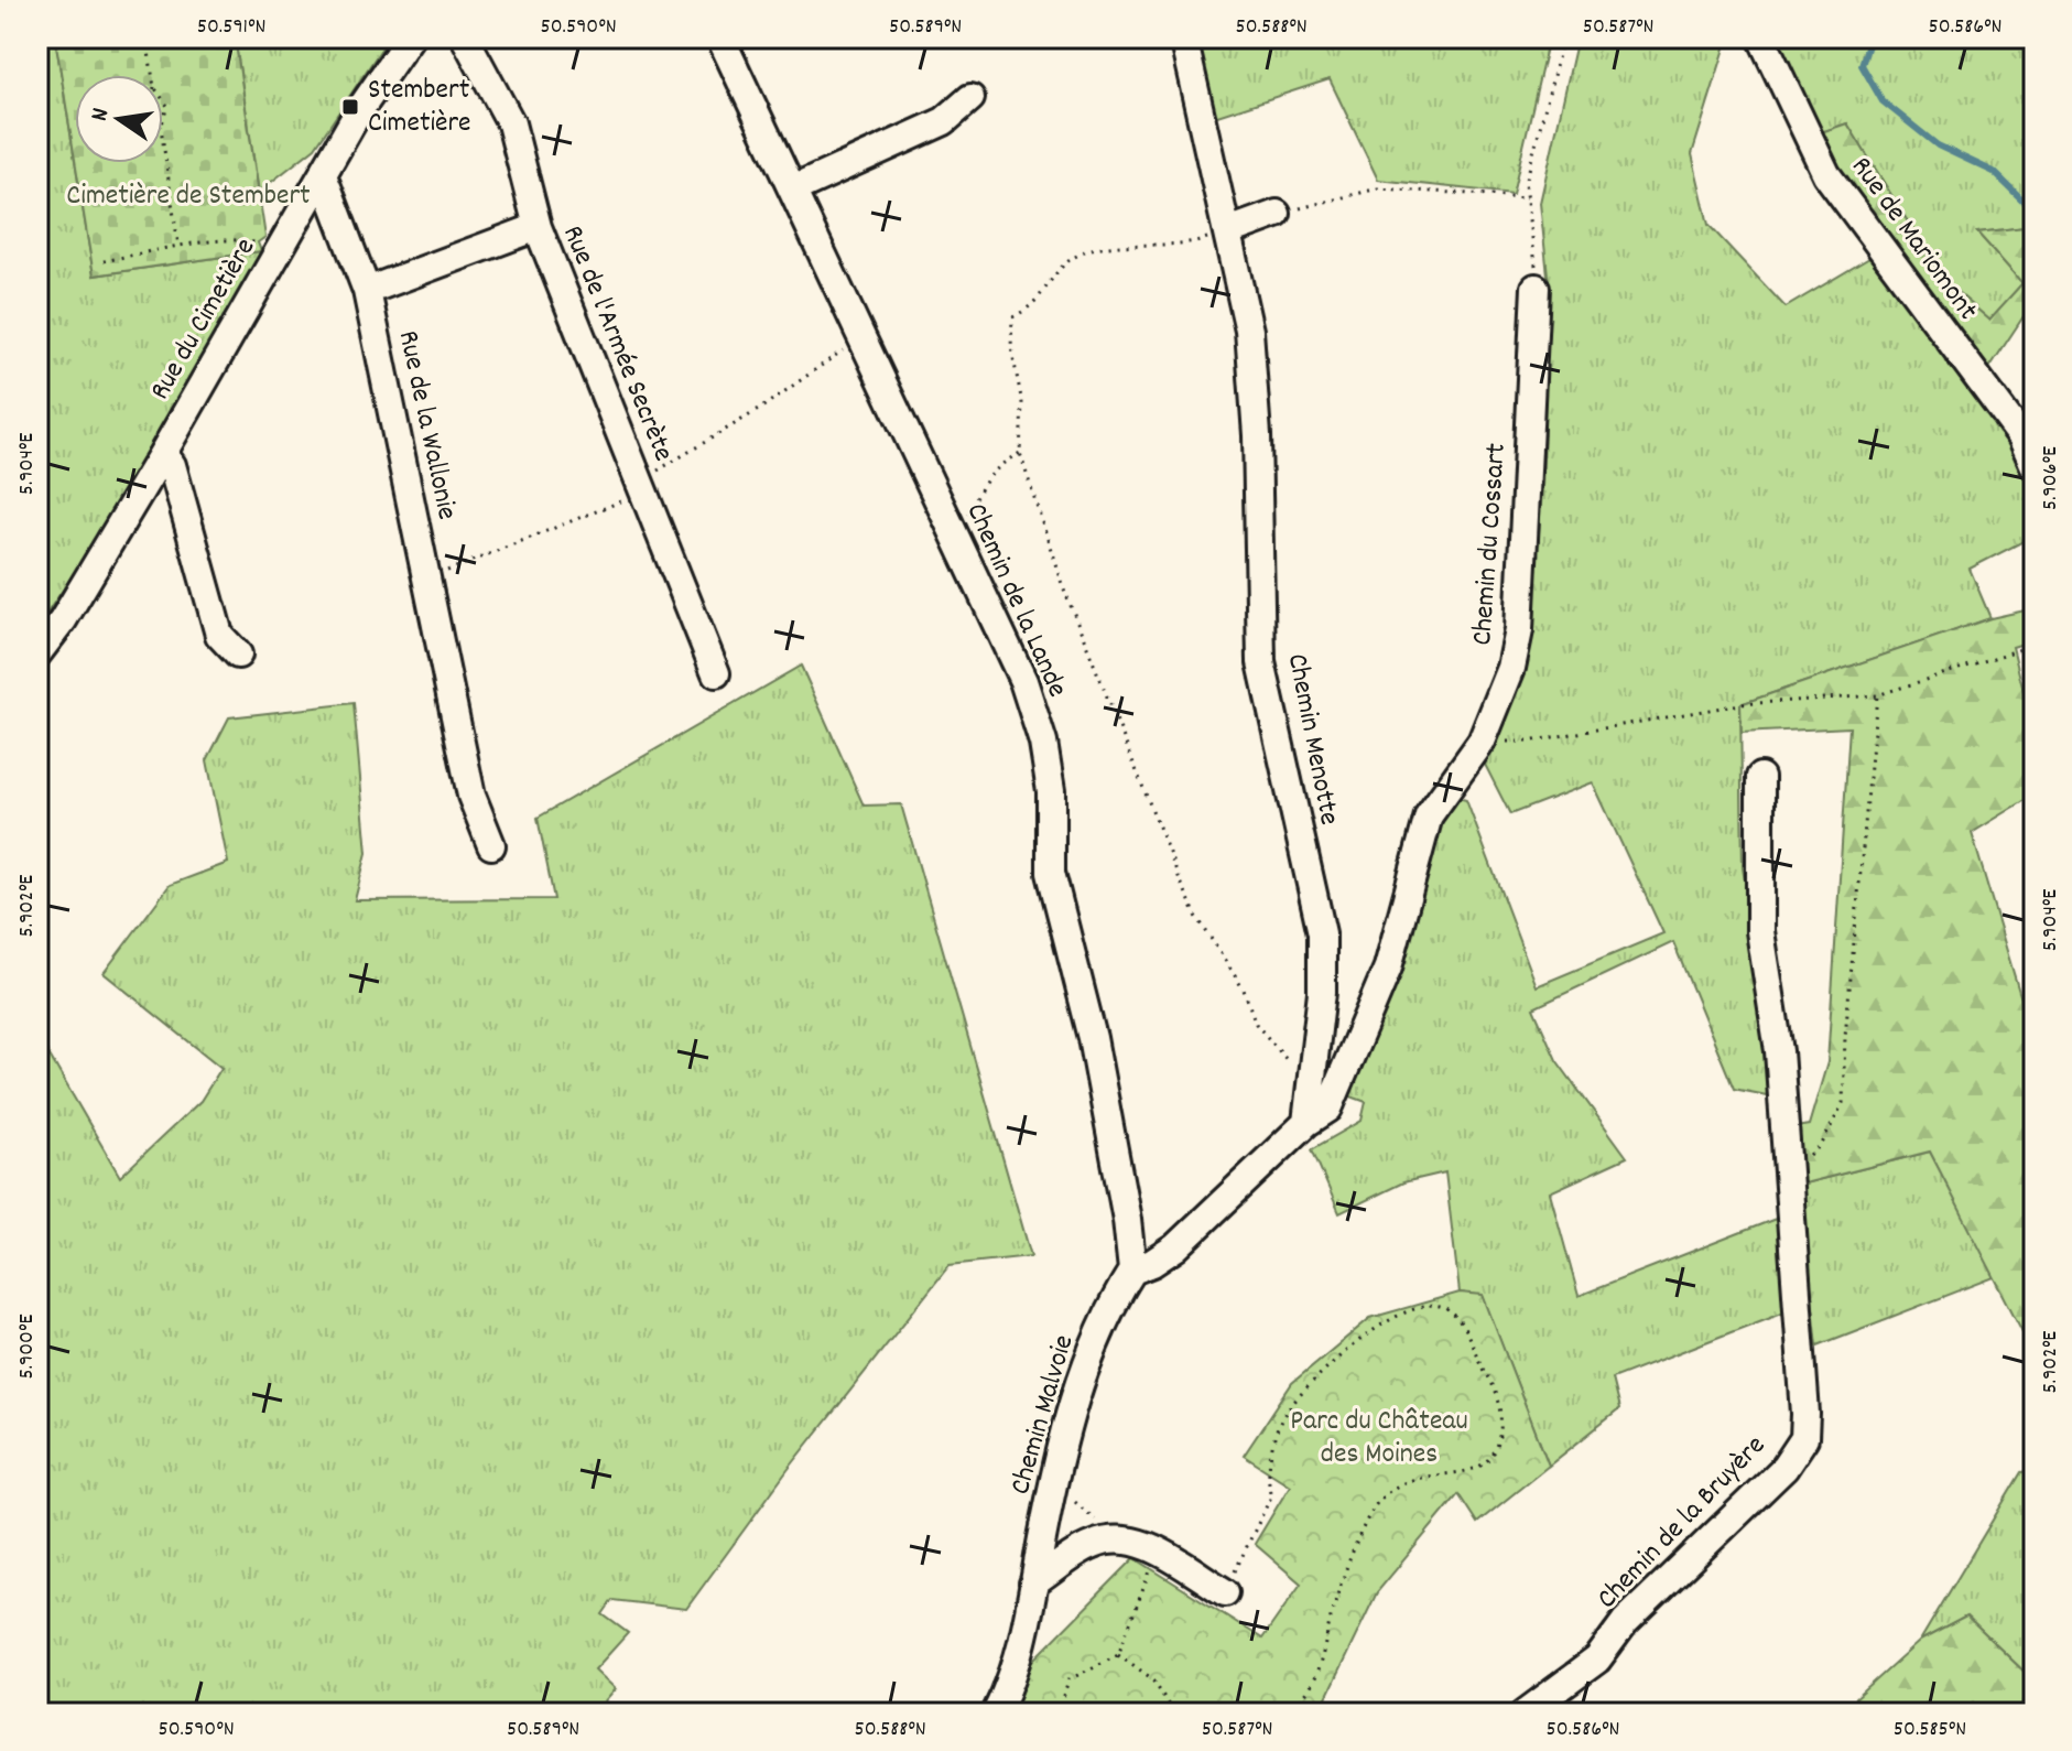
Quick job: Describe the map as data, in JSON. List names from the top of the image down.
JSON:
{
  "streets": {
    "street": [
      "Rue de Mariomont",
      "Rue du Cimetière",
      "Rue de l'Armée Secrète",
      "Rue de la Wallonie",
      "Chemin du Cossart",
      "Chemin de la Lande",
      "Chemin Menotte",
      "Chemin Malvoie",
      "Chemin de la Bruyère"
    ]
  },
  "crossings": [
    ["Rue du Cimetière", "Rue de la Wallonie"],
    ["Chemin du Cossart", "Chemin Menotte"],
    ["Chemin de la Lande", "Chemin Malvoie"]
  ],
  "parks": ["Cimetière de Stembert", "Parc du Château des Moines"],
  "places": {
    "transit": ["Stembert Cimetière"]
  },
  "north": "left",
  "coordinates": [
    "50.591°N",
    "50.590°N",
    "50.589°N",
    "50.588°N",
    "50.587°N",
    "50.586°N",
    "5.904°E",
    "5.906°E",
    "5.902°E",
    "5.900°E",
    "50.585°N"
  ]
}
